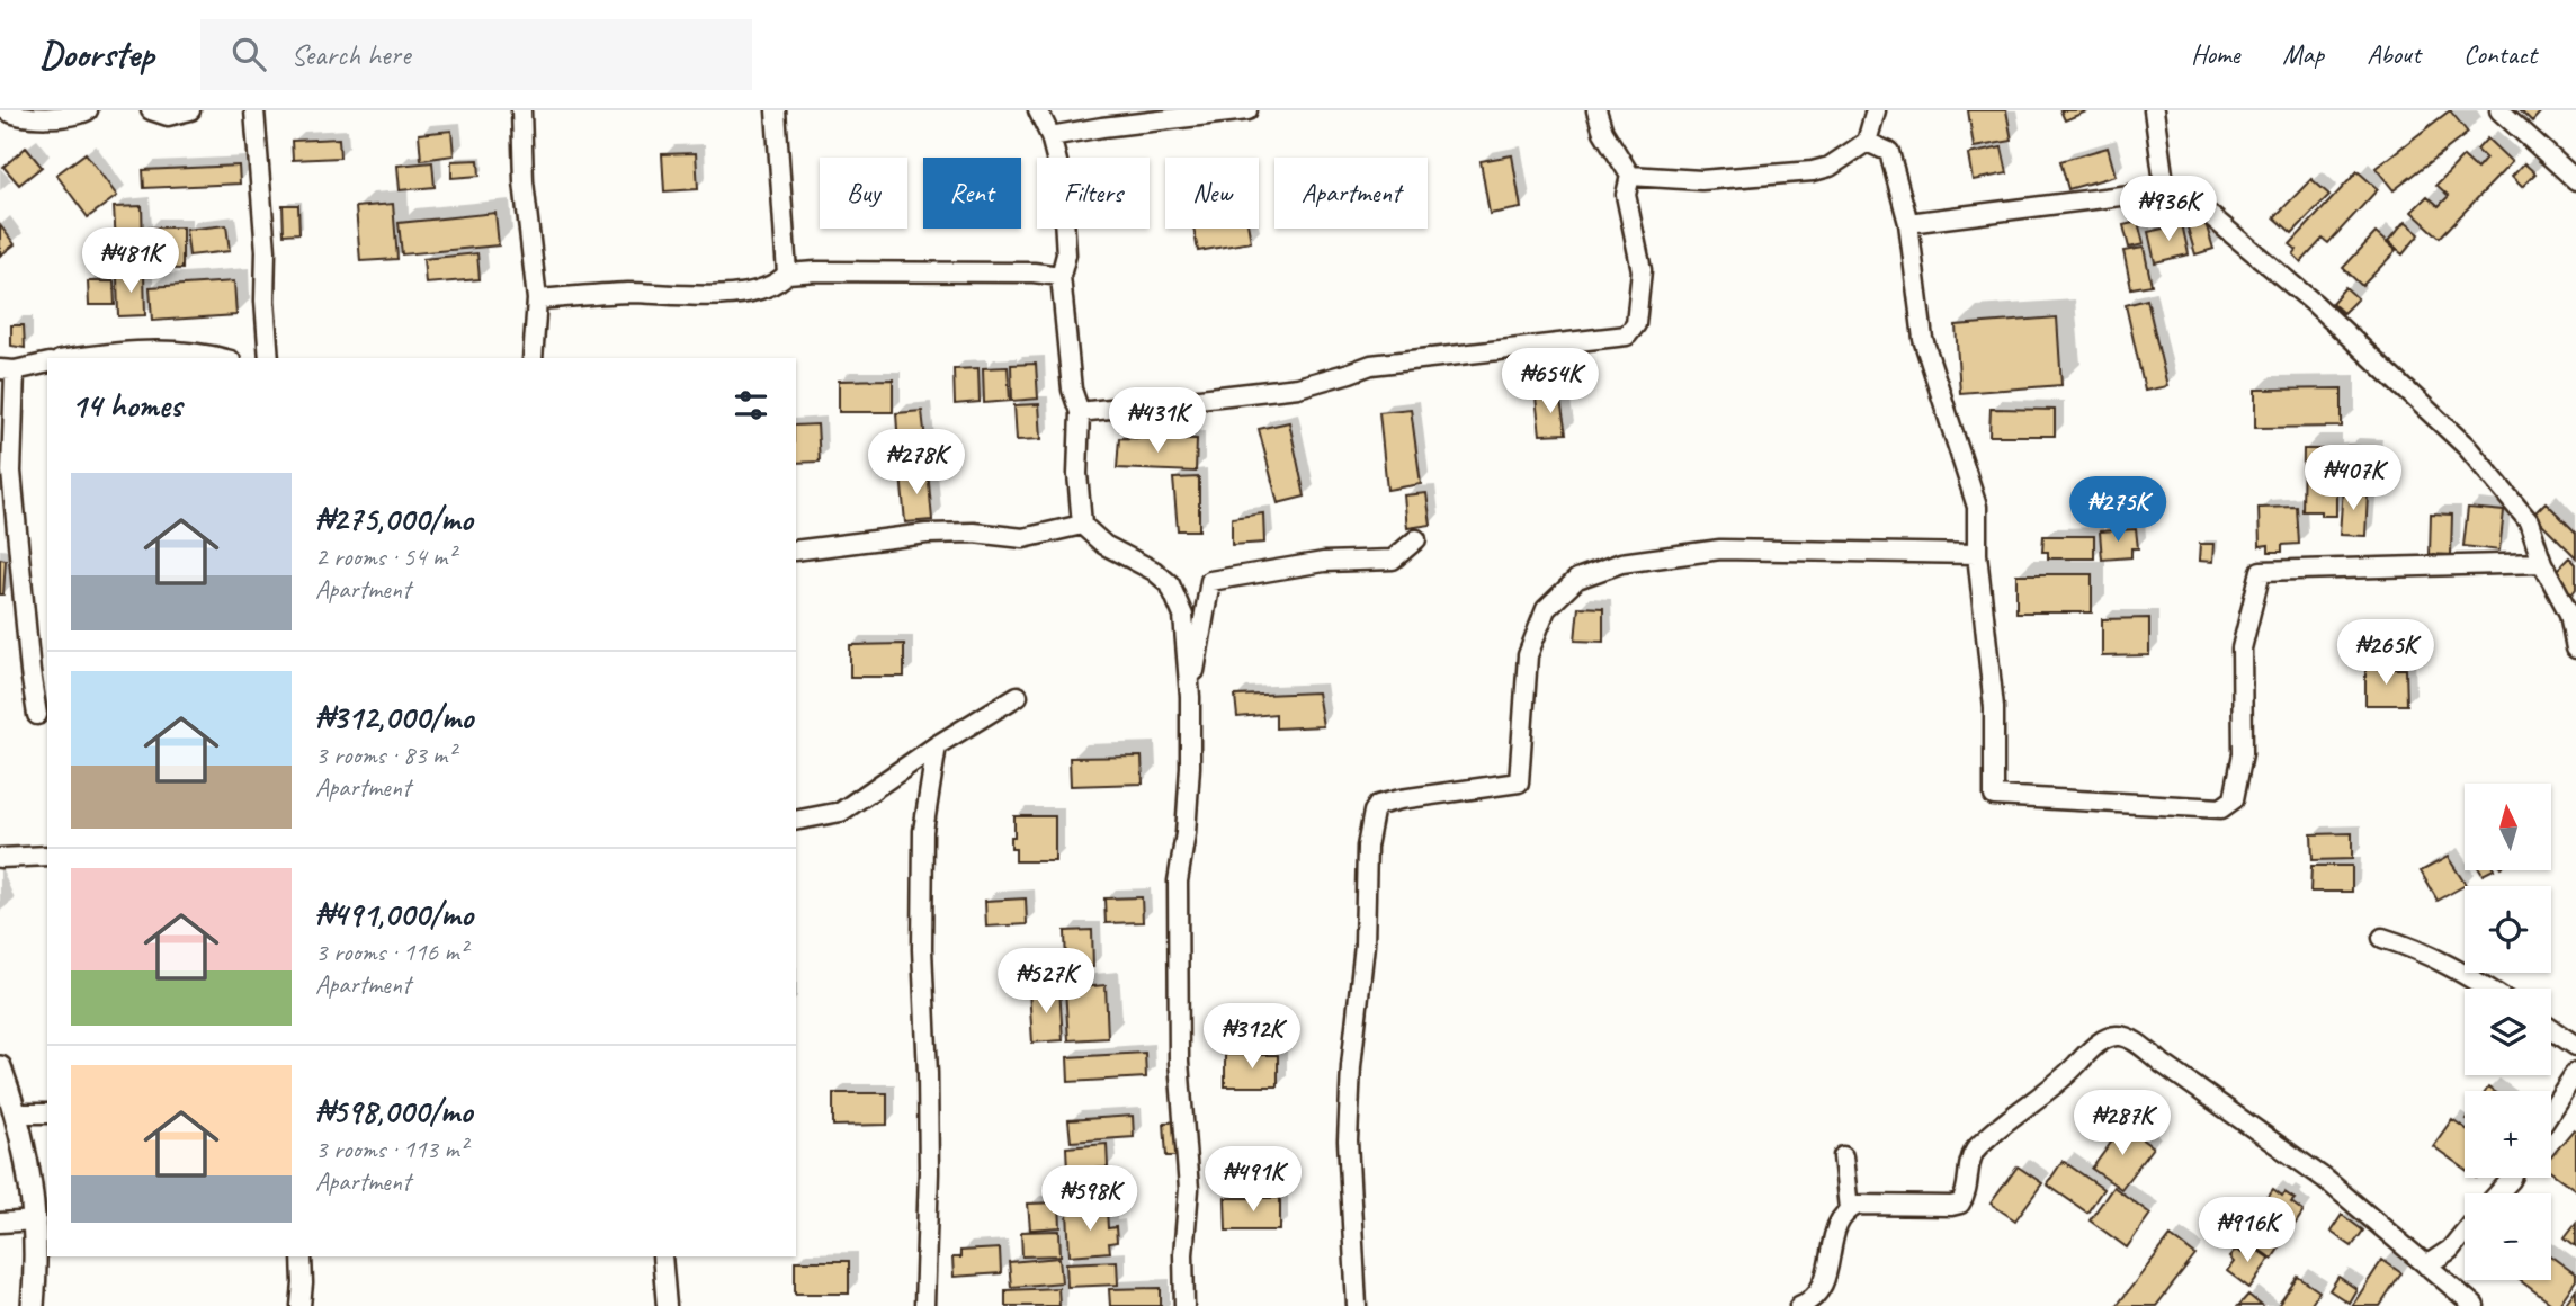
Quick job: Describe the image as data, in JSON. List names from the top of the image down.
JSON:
{
  "north": "top",
  "page": {
    "header": "Doorstep",
    "search": "Search here",
    "nav": [
      "Home",
      "Map",
      "About",
      "Contact"
    ],
    "chip": [
      "Buy",
      "Rent",
      "Filters",
      "New",
      "Apartment"
    ],
    "price": [
      "₦936K",
      "₦481K",
      "₦654K",
      "₦431K",
      "₦278K",
      "₦407K",
      "₦275K",
      "₦265K",
      "₦527K",
      "₦312K",
      "₦287K",
      "₦491K",
      "₦598K",
      "₦916K"
    ],
    "heading": "14 homes",
    "list": [
      {
        "name": "₦275,000/mo",
        "note": "2 rooms · 54 m² · Apartment"
      },
      {
        "name": "₦312,000/mo",
        "note": "3 rooms · 83 m² · Apartment"
      },
      {
        "name": "₦491,000/mo",
        "note": "3 rooms · 116 m² · Apartment"
      },
      {
        "name": "₦598,000/mo",
        "note": "3 rooms · 113 m² · Apartment"
      }
    ],
    "map_buttons": ["+", "−"]
  }
}
